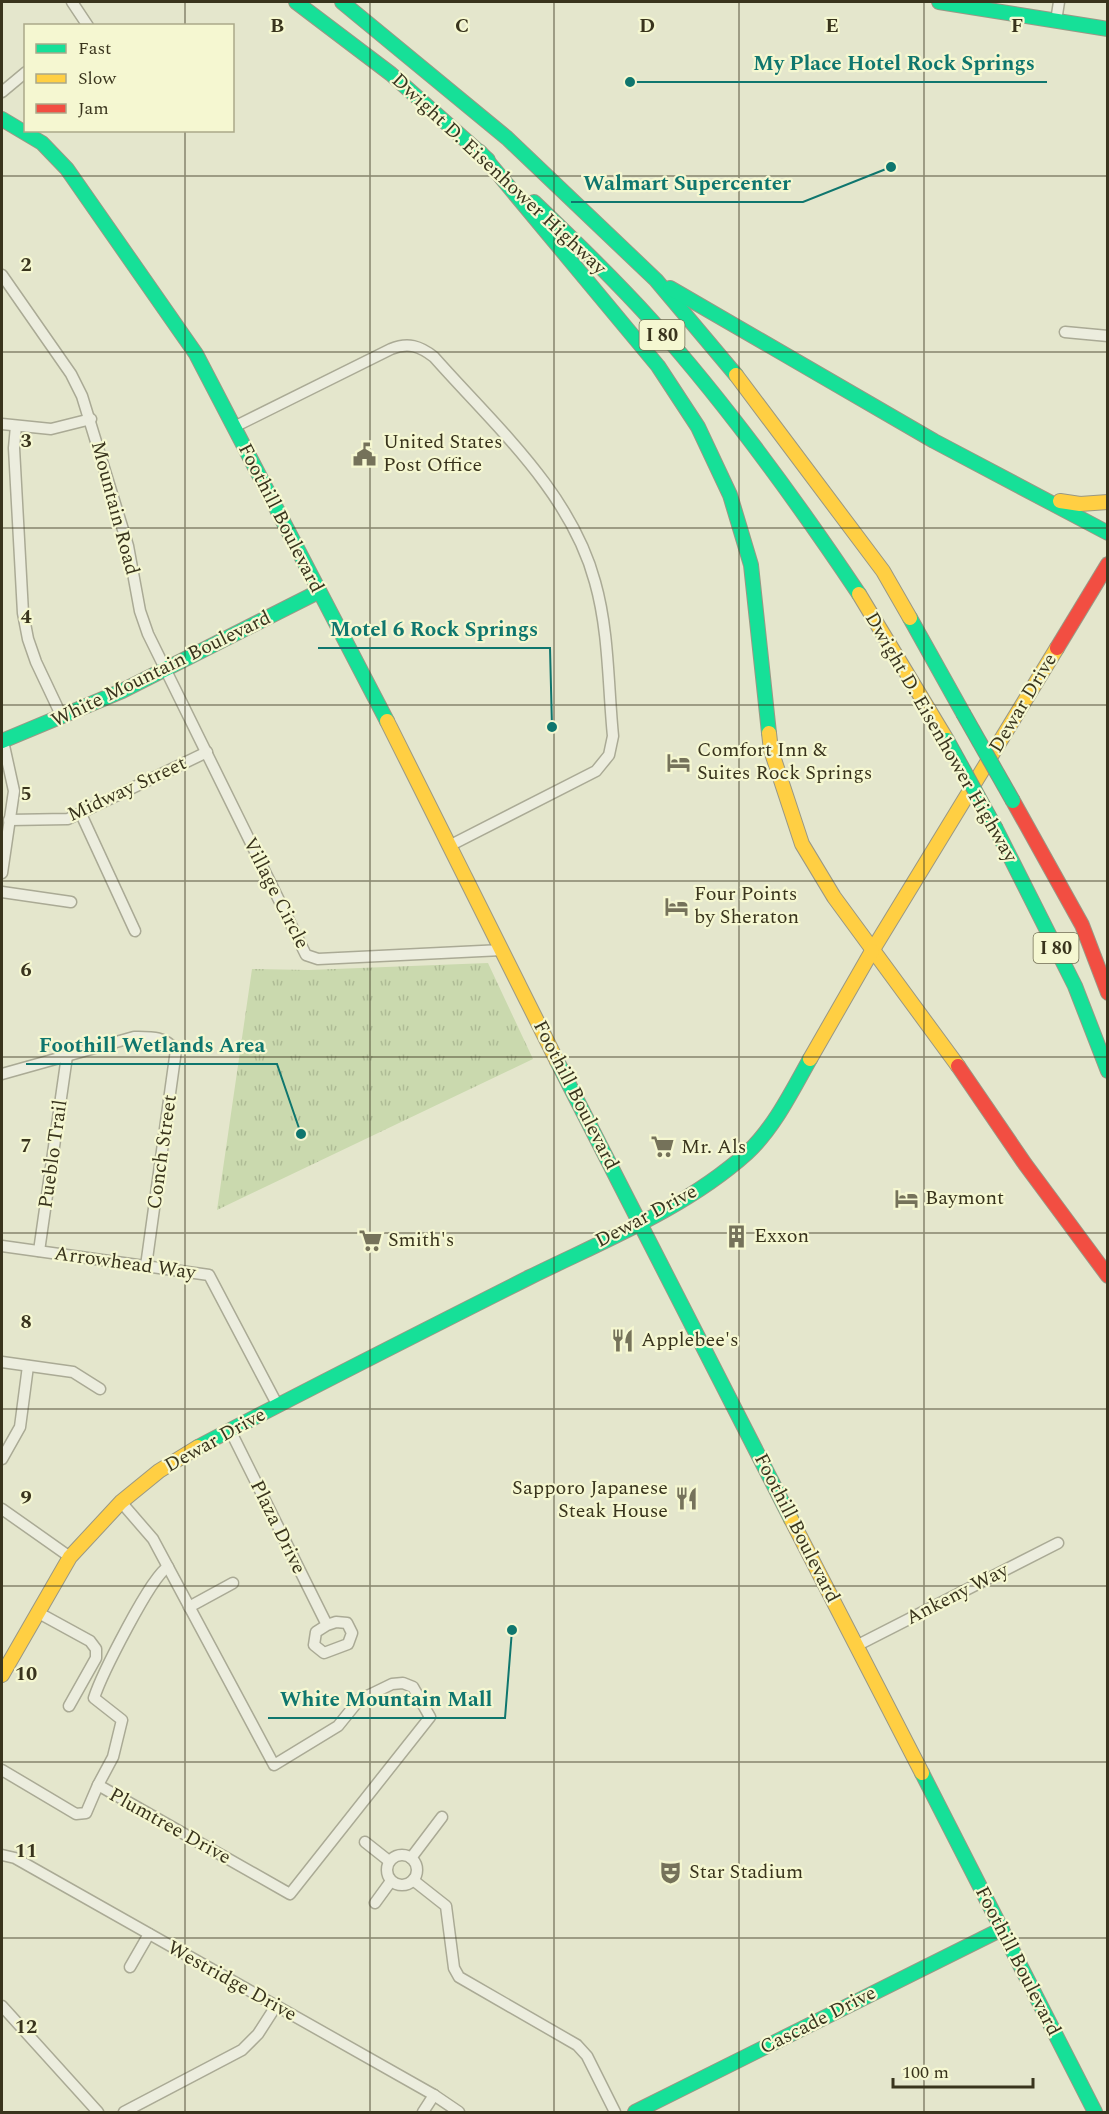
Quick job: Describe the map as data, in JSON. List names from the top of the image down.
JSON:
{
  "streets": {
    "main road": [
      "Dwight D. Eisenhower Highway",
      "I 80",
      "Foothill Boulevard",
      "White Mountain Boulevard",
      "Dewar Drive",
      "Cascade Drive"
    ],
    "street": [
      "Mountain Road",
      "Midway Street",
      "Village Circle",
      "Conch Street",
      "Pueblo Trail",
      "Arrowhead Way",
      "Plaza Drive",
      "Ankeny Way",
      "Plumtree Drive",
      "Westridge Drive"
    ]
  },
  "crossings": [
    ["Mountain Road", "White Mountain Boulevard"],
    ["Mountain Road", "Midway Street"],
    ["Mountain Road", "Village Circle"],
    ["Foothill Boulevard", "White Mountain Boulevard"],
    ["Foothill Boulevard", "Dewar Drive"],
    ["Foothill Boulevard", "Village Circle"],
    ["Foothill Boulevard", "Ankeny Way"],
    ["Foothill Boulevard", "Cascade Drive"],
    ["Dewar Drive", "Arrowhead Way"],
    ["Dewar Drive", "Plaza Drive"],
    ["Midway Street", "Village Circle"],
    ["Conch Street", "Pueblo Trail"],
    ["Conch Street", "Arrowhead Way"],
    ["Pueblo Trail", "Arrowhead Way"]
  ],
  "places": {
    "other": [
      "My Place Hotel Rock Springs",
      "Walmart Supercenter",
      "Motel 6 Rock Springs",
      "Foothill Wetlands Area",
      "White Mountain Mall"
    ],
    "public building": ["United States Post Office"],
    "hotel": ["Comfort Inn & Suites Rock Springs", "Four Points by Sheraton", "Baymont"],
    "supermarket": ["Mr. Als", "Smith's"],
    "building": ["Exxon"],
    "restaurant": ["Applebee's", "Sapporo Japanese Steak House"],
    "theatre": ["Star Stadium"]
  },
  "legend": ["Fast", "Slow", "Jam"],
  "scale_bar": "100 m",
  "grid": {
    "columns": [
      "B",
      "C",
      "D",
      "E",
      "F"
    ],
    "rows": [
      "2",
      "3",
      "4",
      "5",
      "6",
      "7",
      "8",
      "9",
      "10",
      "11",
      "12"
    ]
  }
}
